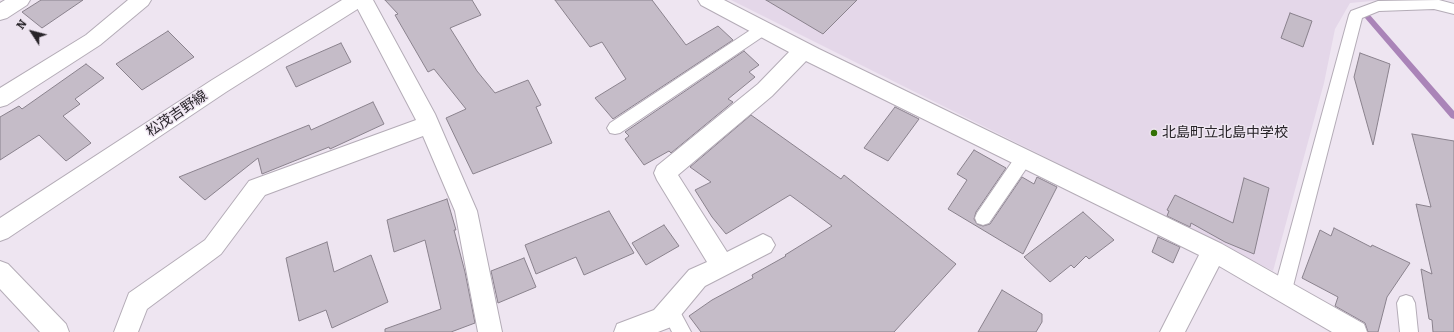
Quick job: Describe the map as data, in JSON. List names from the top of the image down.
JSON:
{
  "streets": {
    "street": ["松茂吉野線"]
  },
  "places": ["北島町立北島中学校"],
  "north": "top left"
}
